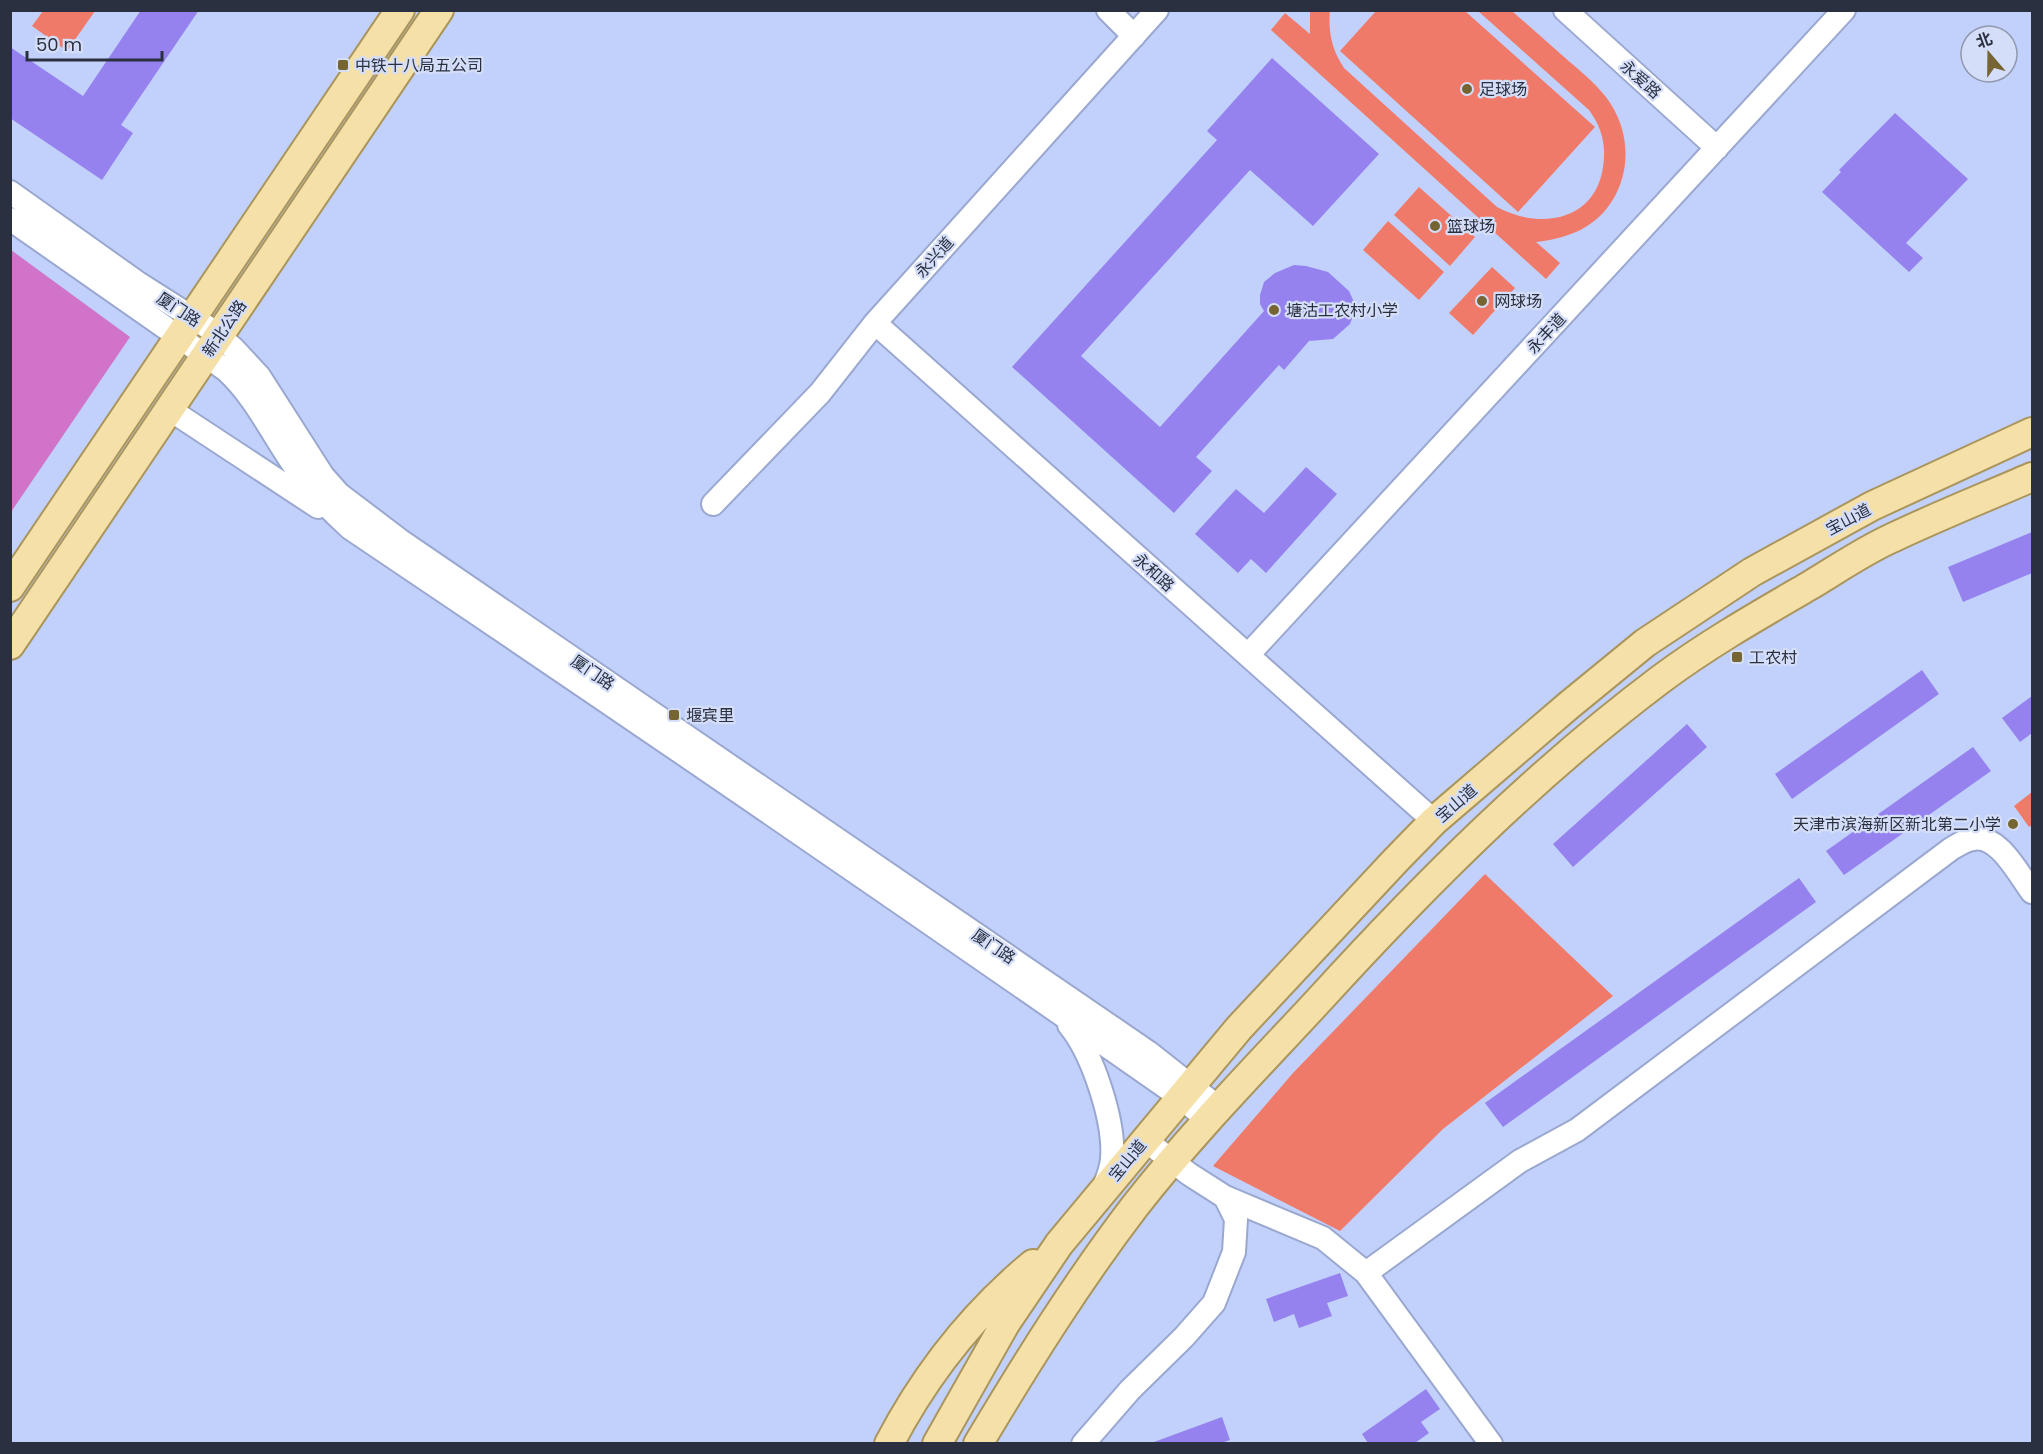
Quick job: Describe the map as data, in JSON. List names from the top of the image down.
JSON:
{
  "streets": {
    "main road": ["新北公路", "宝山道"],
    "street": [
      "永爱路",
      "永兴道",
      "厦门路",
      "永丰道",
      "永和路"
    ]
  },
  "crossings": [
    ["永爱路", "永丰道"],
    ["永兴道", "永和路"],
    ["厦门路", "新北公路"],
    ["厦门路", "宝山道"],
    ["永丰道", "永和路"],
    ["宝山道", "永和路"]
  ],
  "places": {
    "transit": ["中铁十八局五公司", "工农村", "堰宾里"],
    "other": [
      "足球场",
      "篮球场",
      "网球场",
      "塘沽工农村小学",
      "天津市滨海新区新北第二小学"
    ]
  },
  "scale_bar": "50 m",
  "north": "top"
}
